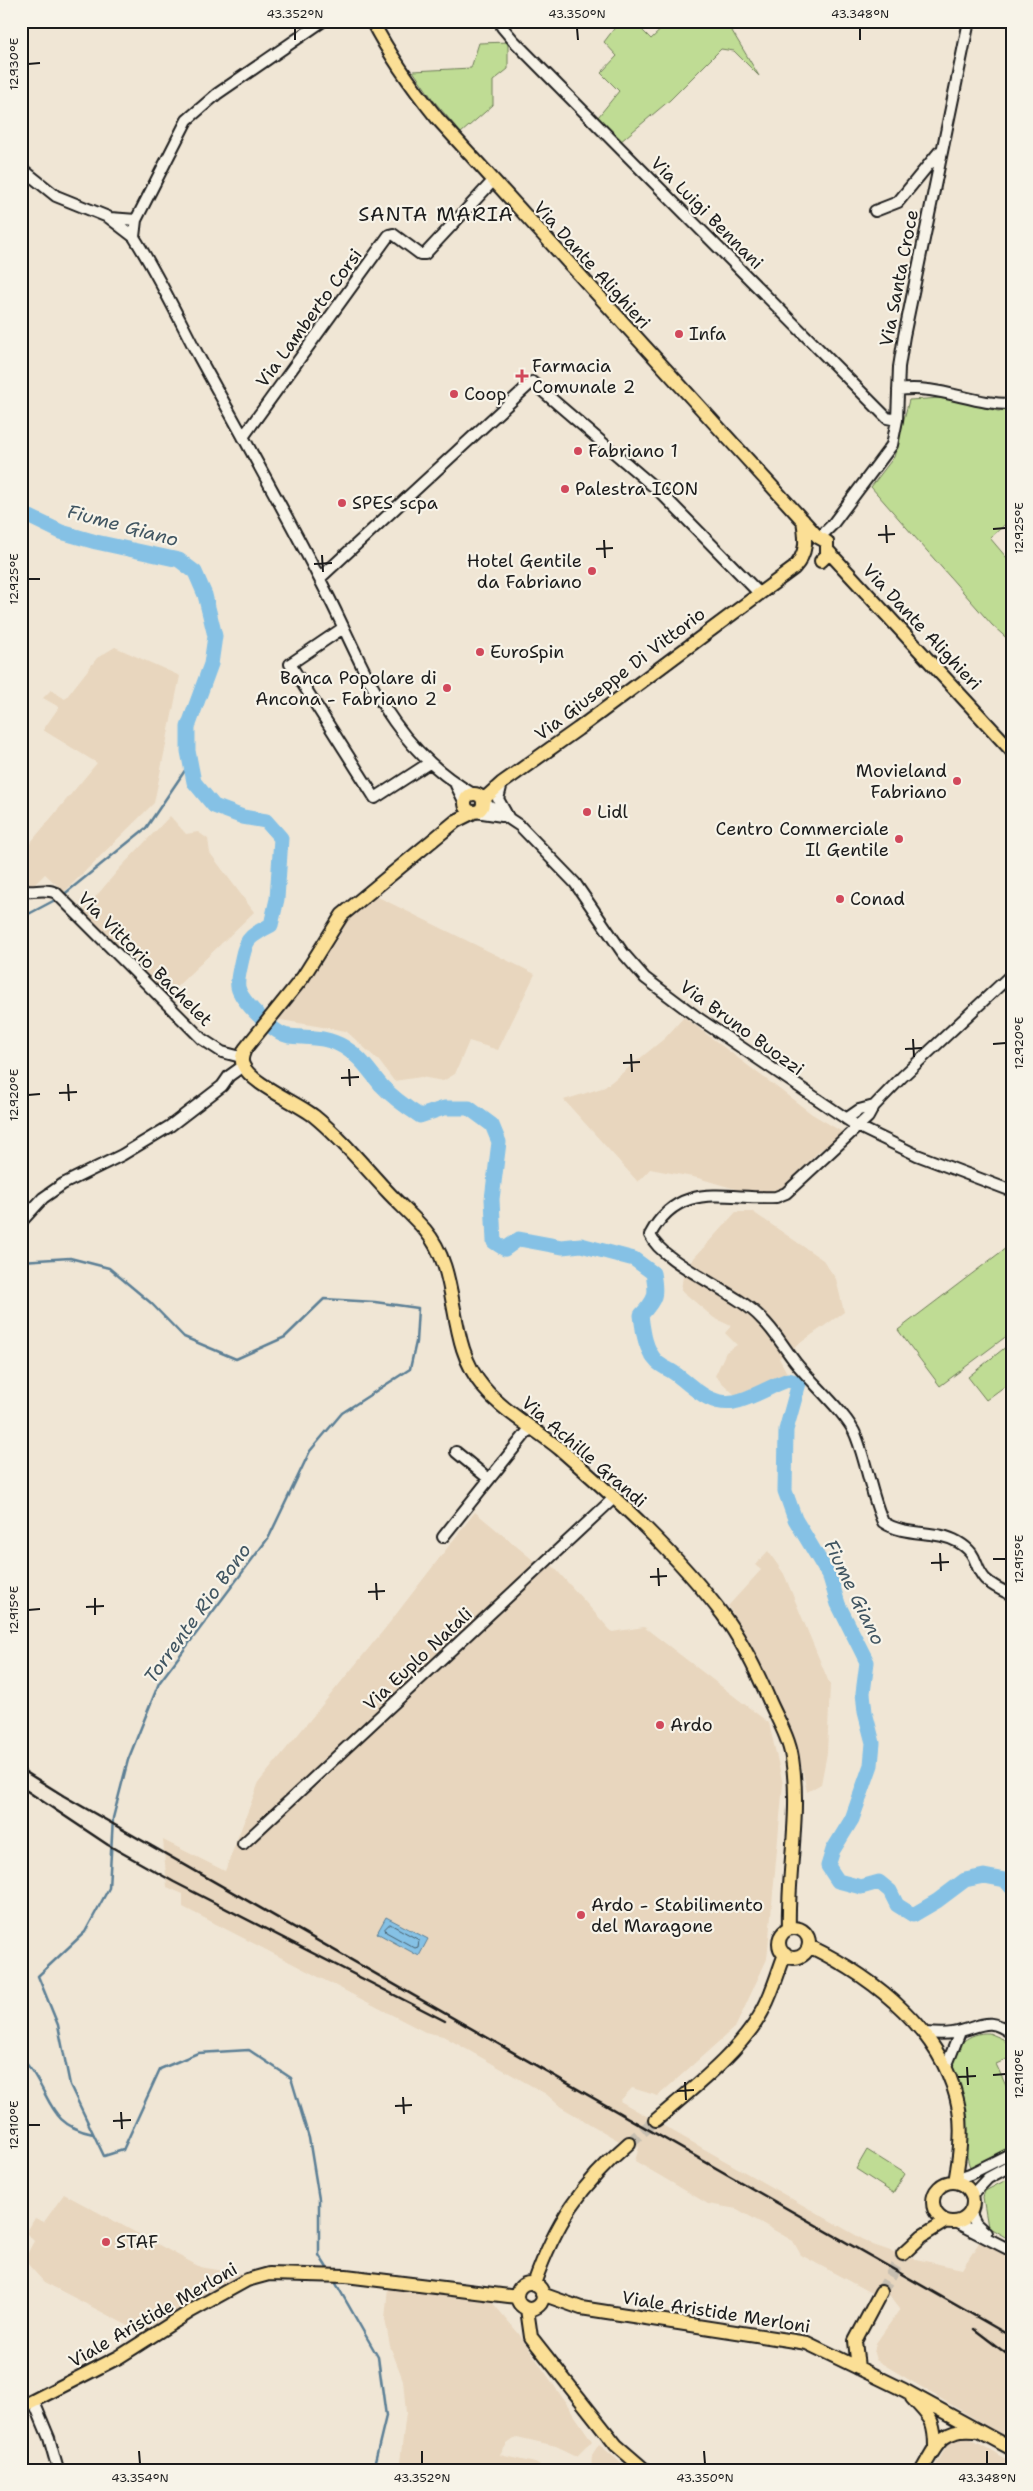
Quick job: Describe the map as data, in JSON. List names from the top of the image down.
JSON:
{
  "streets": {
    "main road": [
      "Via Dante Alighieri",
      "Via Giuseppe Di Vittorio",
      "Via Achille Grandi",
      "Viale Aristide Merloni"
    ],
    "street": [
      "Via Luigi Bennani",
      "Via Santa Croce",
      "Via Lamberto Corsi",
      "Via Vittorio Bachelet",
      "Via Bruno Buozzi",
      "Via Euplo Natali"
    ]
  },
  "crossings": [
    ["Via Luigi Bennani", "Via Santa Croce"],
    ["Via Dante Alighieri", "Via Santa Croce"],
    ["Via Dante Alighieri", "Via Lamberto Corsi"],
    ["Via Dante Alighieri", "Via Giuseppe Di Vittorio"],
    ["Via Santa Croce", "Via Giuseppe Di Vittorio"],
    ["Via Giuseppe Di Vittorio", "Via Vittorio Bachelet"],
    ["Via Giuseppe Di Vittorio", "Via Bruno Buozzi"],
    ["Via Giuseppe Di Vittorio", "Via Achille Grandi"],
    ["Via Vittorio Bachelet", "Via Achille Grandi"],
    ["Via Achille Grandi", "Via Euplo Natali"]
  ],
  "districts": ["SANTA MARIA"],
  "water": ["Fiume Giano", "Torrente Rio Bono"],
  "places": {
    "other": [
      "Infa",
      "Coop",
      "Fabriano 1",
      "Palestra ICON",
      "SPES scpa",
      "Hotel Gentile da Fabriano",
      "EuroSpin",
      "Banca Popolare di Ancona - Fabriano 2",
      "Movieland Fabriano",
      "Lidl",
      "Centro Commerciale Il Gentile",
      "Conad",
      "Ardo",
      "Ardo - Stabilimento del Maragone",
      "STAF"
    ],
    "health": ["Farmacia Comunale 2"]
  },
  "coordinates": [
    "43.352°N",
    "43.350°N",
    "43.348°N",
    "12.930°E",
    "12.925°E",
    "12.920°E",
    "12.915°E",
    "12.910°E",
    "43.354°N"
  ]
}
